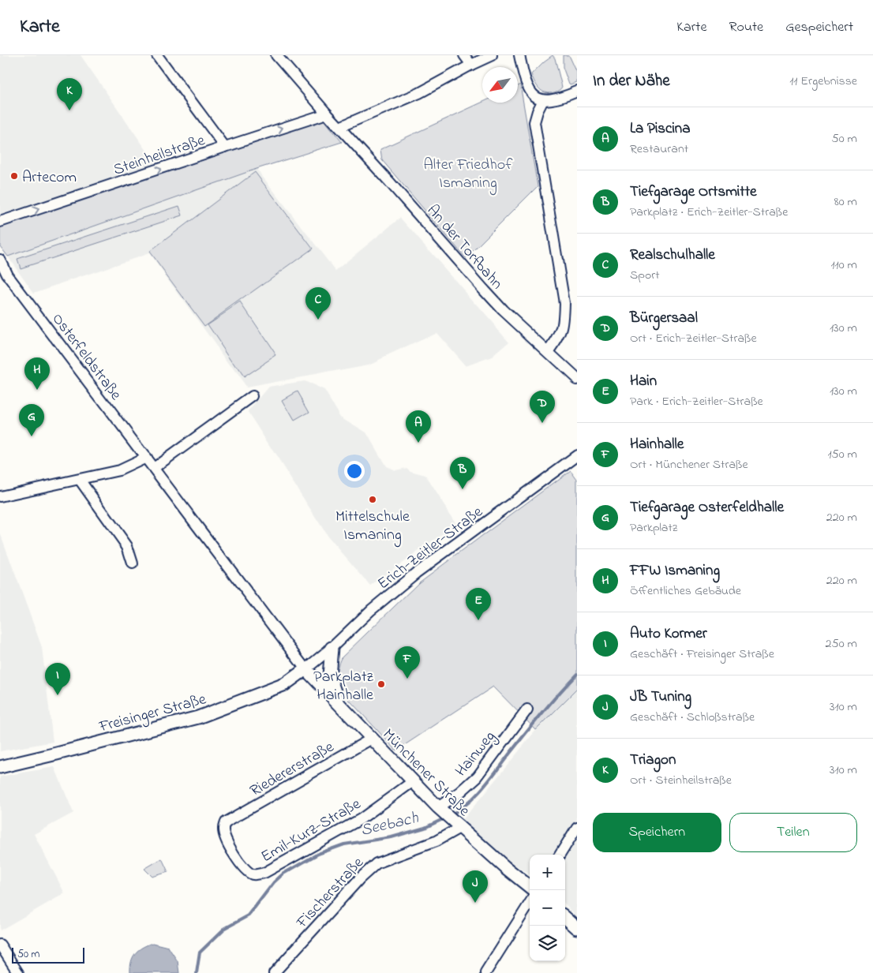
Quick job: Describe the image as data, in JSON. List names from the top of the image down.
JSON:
{
  "streets": {
    "main road": ["Freisinger Straße", "Münchener Straße"],
    "street": [
      "Steinheilstraße",
      "An der Torfbahn",
      "Osterfeldstraße",
      "Erich-Zeitler-Straße",
      "Hainweg",
      "Riedererstraße",
      "Emil-Kurz-Straße",
      "Fischerstraße"
    ]
  },
  "crossings": [
    ["Steinheilstraße", "An der Torfbahn"],
    ["Osterfeldstraße", "Erich-Zeitler-Straße"],
    ["Osterfeldstraße", "Freisinger Straße"],
    ["Osterfeldstraße", "Münchener Straße"],
    ["Erich-Zeitler-Straße", "Freisinger Straße"],
    ["Erich-Zeitler-Straße", "Münchener Straße"],
    ["Freisinger Straße", "Münchener Straße"],
    ["Hainweg", "Münchener Straße"],
    ["Riedererstraße", "Münchener Straße"],
    ["Riedererstraße", "Emil-Kurz-Straße"],
    ["Münchener Straße", "Emil-Kurz-Straße"],
    ["Münchener Straße", "Fischerstraße"]
  ],
  "one_way": ["Steinheilstraße"],
  "water": ["Seebach"],
  "parks": ["Alter Friedhof Ismaning"],
  "places": ["Artecom", "Mittelschule Ismaning", "Parkplatz Hainhalle"],
  "scale_bar": "50 m",
  "north": "bottom left",
  "page": {
    "header": "Karte",
    "nav": ["Karte", "Route", "Gespeichert"],
    "heading": ["In der Nähe", "11 Ergebnisse"],
    "pins": [
      "K",
      "C",
      "H",
      "D",
      "G",
      "A",
      "B",
      "E",
      "F",
      "I",
      "J"
    ],
    "list": [
      {
        "mark": "A",
        "name": "La Piscina",
        "note": "Restaurant",
        "value": "50 m"
      },
      {
        "mark": "B",
        "name": "Tiefgarage Ortsmitte",
        "note": "Parkplatz · Erich-Zeitler-Straße",
        "value": "80 m"
      },
      {
        "mark": "C",
        "name": "Realschulhalle",
        "note": "Sport",
        "value": "110 m"
      },
      {
        "mark": "D",
        "name": "Bürgersaal",
        "note": "Ort · Erich-Zeitler-Straße",
        "value": "130 m"
      },
      {
        "mark": "E",
        "name": "Hain",
        "note": "Park · Erich-Zeitler-Straße",
        "value": "130 m"
      },
      {
        "mark": "F",
        "name": "Hainhalle",
        "note": "Ort · Münchener Straße",
        "value": "150 m"
      },
      {
        "mark": "G",
        "name": "Tiefgarage Osterfeldhalle",
        "note": "Parkplatz",
        "value": "220 m"
      },
      {
        "mark": "H",
        "name": "FFW Ismaning",
        "note": "Öffentliches Gebäude",
        "value": "220 m"
      },
      {
        "mark": "I",
        "name": "Auto Kormer",
        "note": "Geschäft · Freisinger Straße",
        "value": "250 m"
      },
      {
        "mark": "J",
        "name": "JB Tuning",
        "note": "Geschäft · Schloßstraße",
        "value": "310 m"
      },
      {
        "mark": "K",
        "name": "Triagon",
        "note": "Ort · Steinheilstraße",
        "value": "310 m"
      }
    ],
    "buttons": ["Speichern", "Teilen"],
    "map_buttons": ["+", "−"],
    "scale": "50 m"
  }
}
